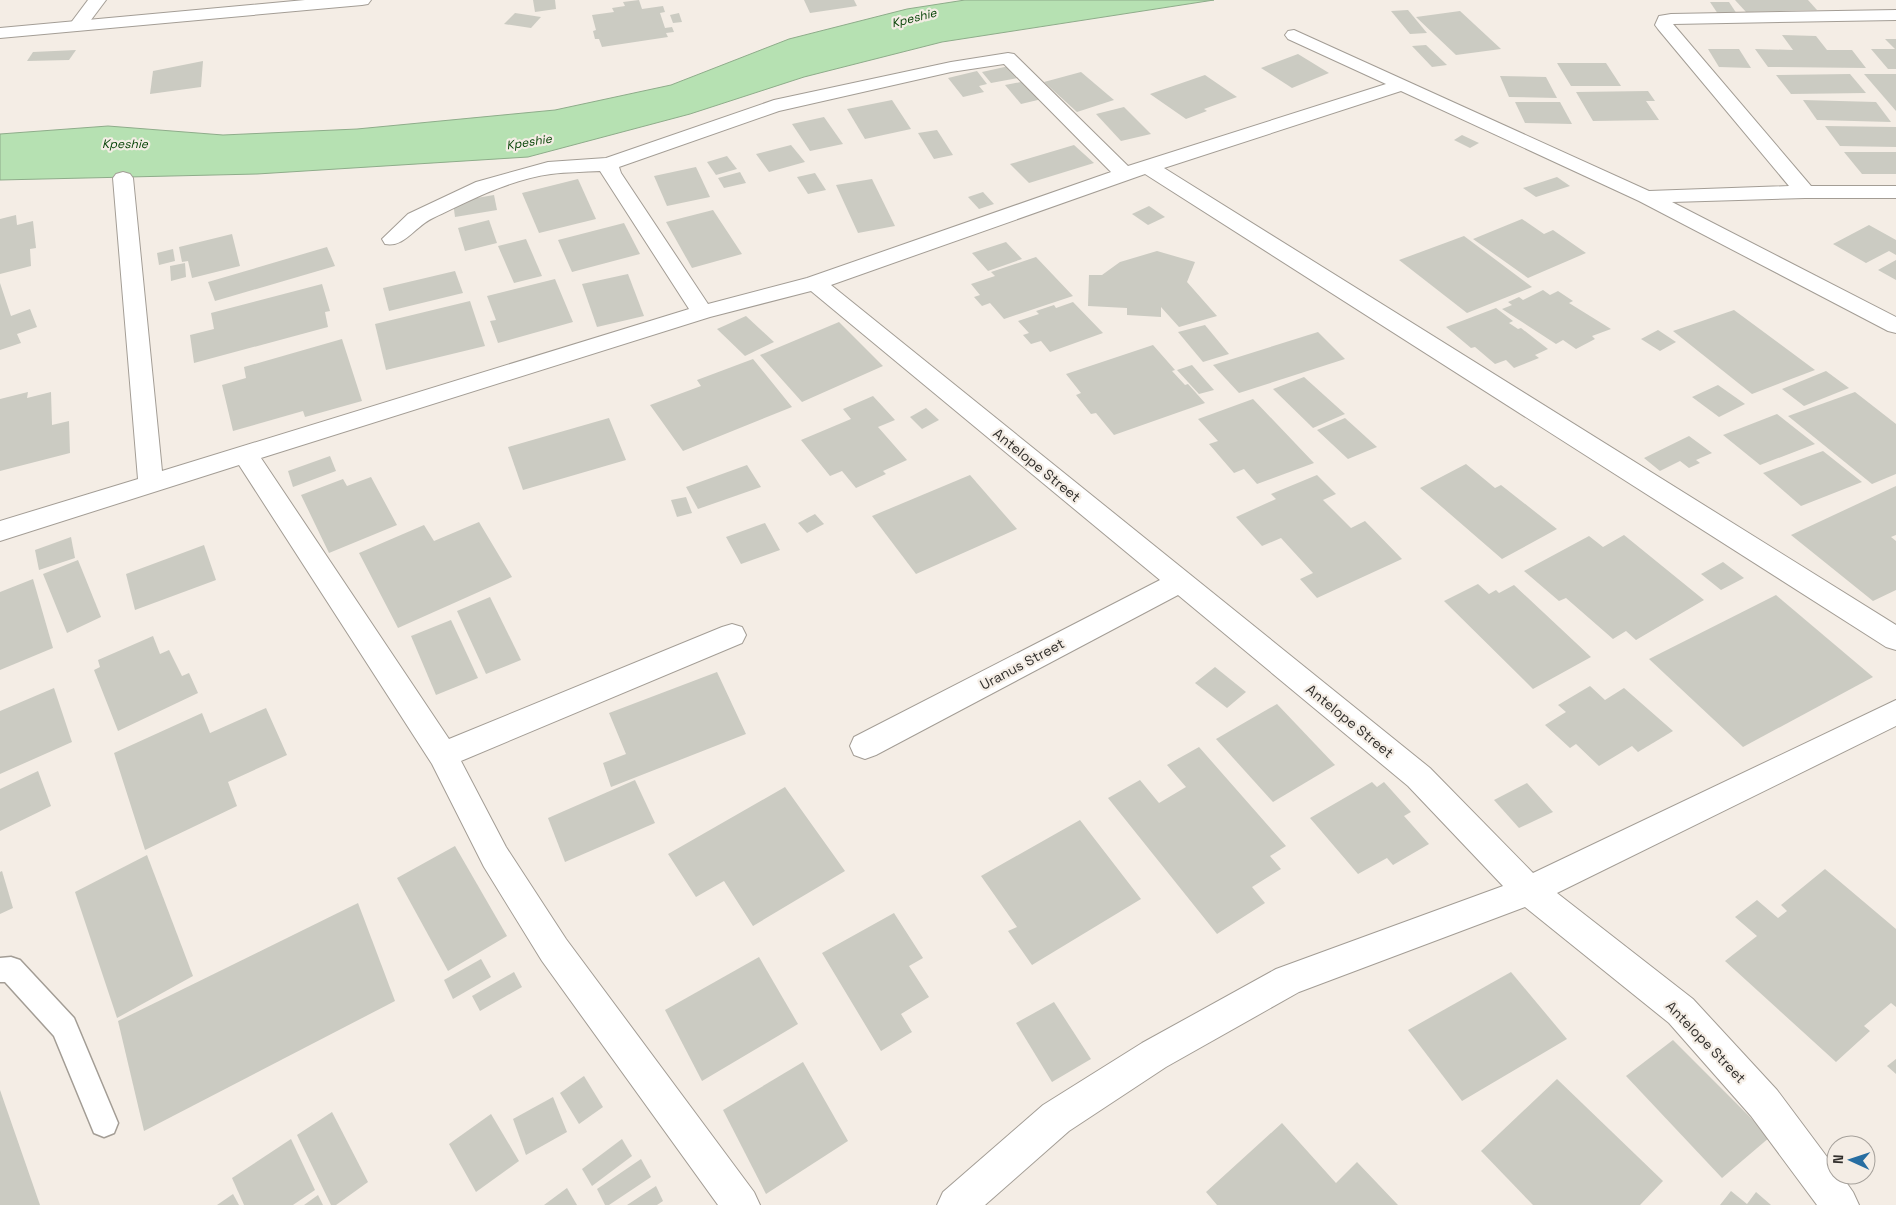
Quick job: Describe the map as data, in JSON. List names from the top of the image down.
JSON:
{
  "streets": {
    "street": ["Antelope Street", "Uranus Street"]
  },
  "crossings": [
    ["Antelope Street", "Uranus Street"]
  ],
  "water": ["Kpeshie"],
  "north": "left"
}
